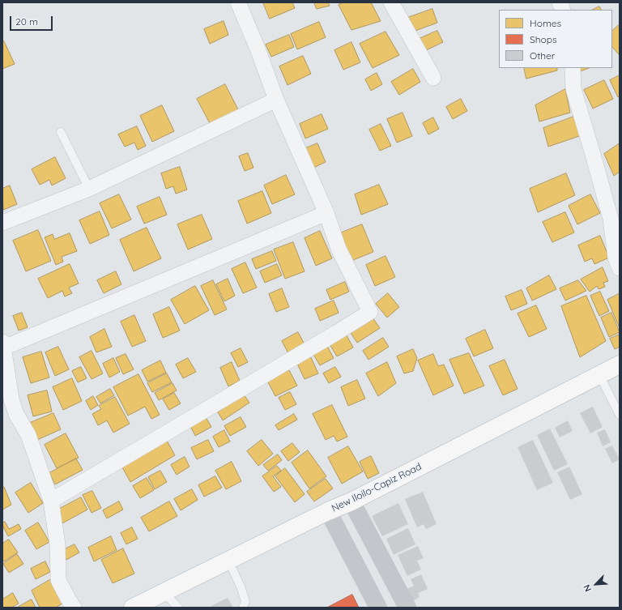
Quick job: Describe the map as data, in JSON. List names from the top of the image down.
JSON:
{
  "streets": {
    "highway": ["New Iloilo-Capiz Road"]
  },
  "legend": ["Homes", "Shops", "Other"],
  "scale_bar": "20 m",
  "north": "bottom left"
}
